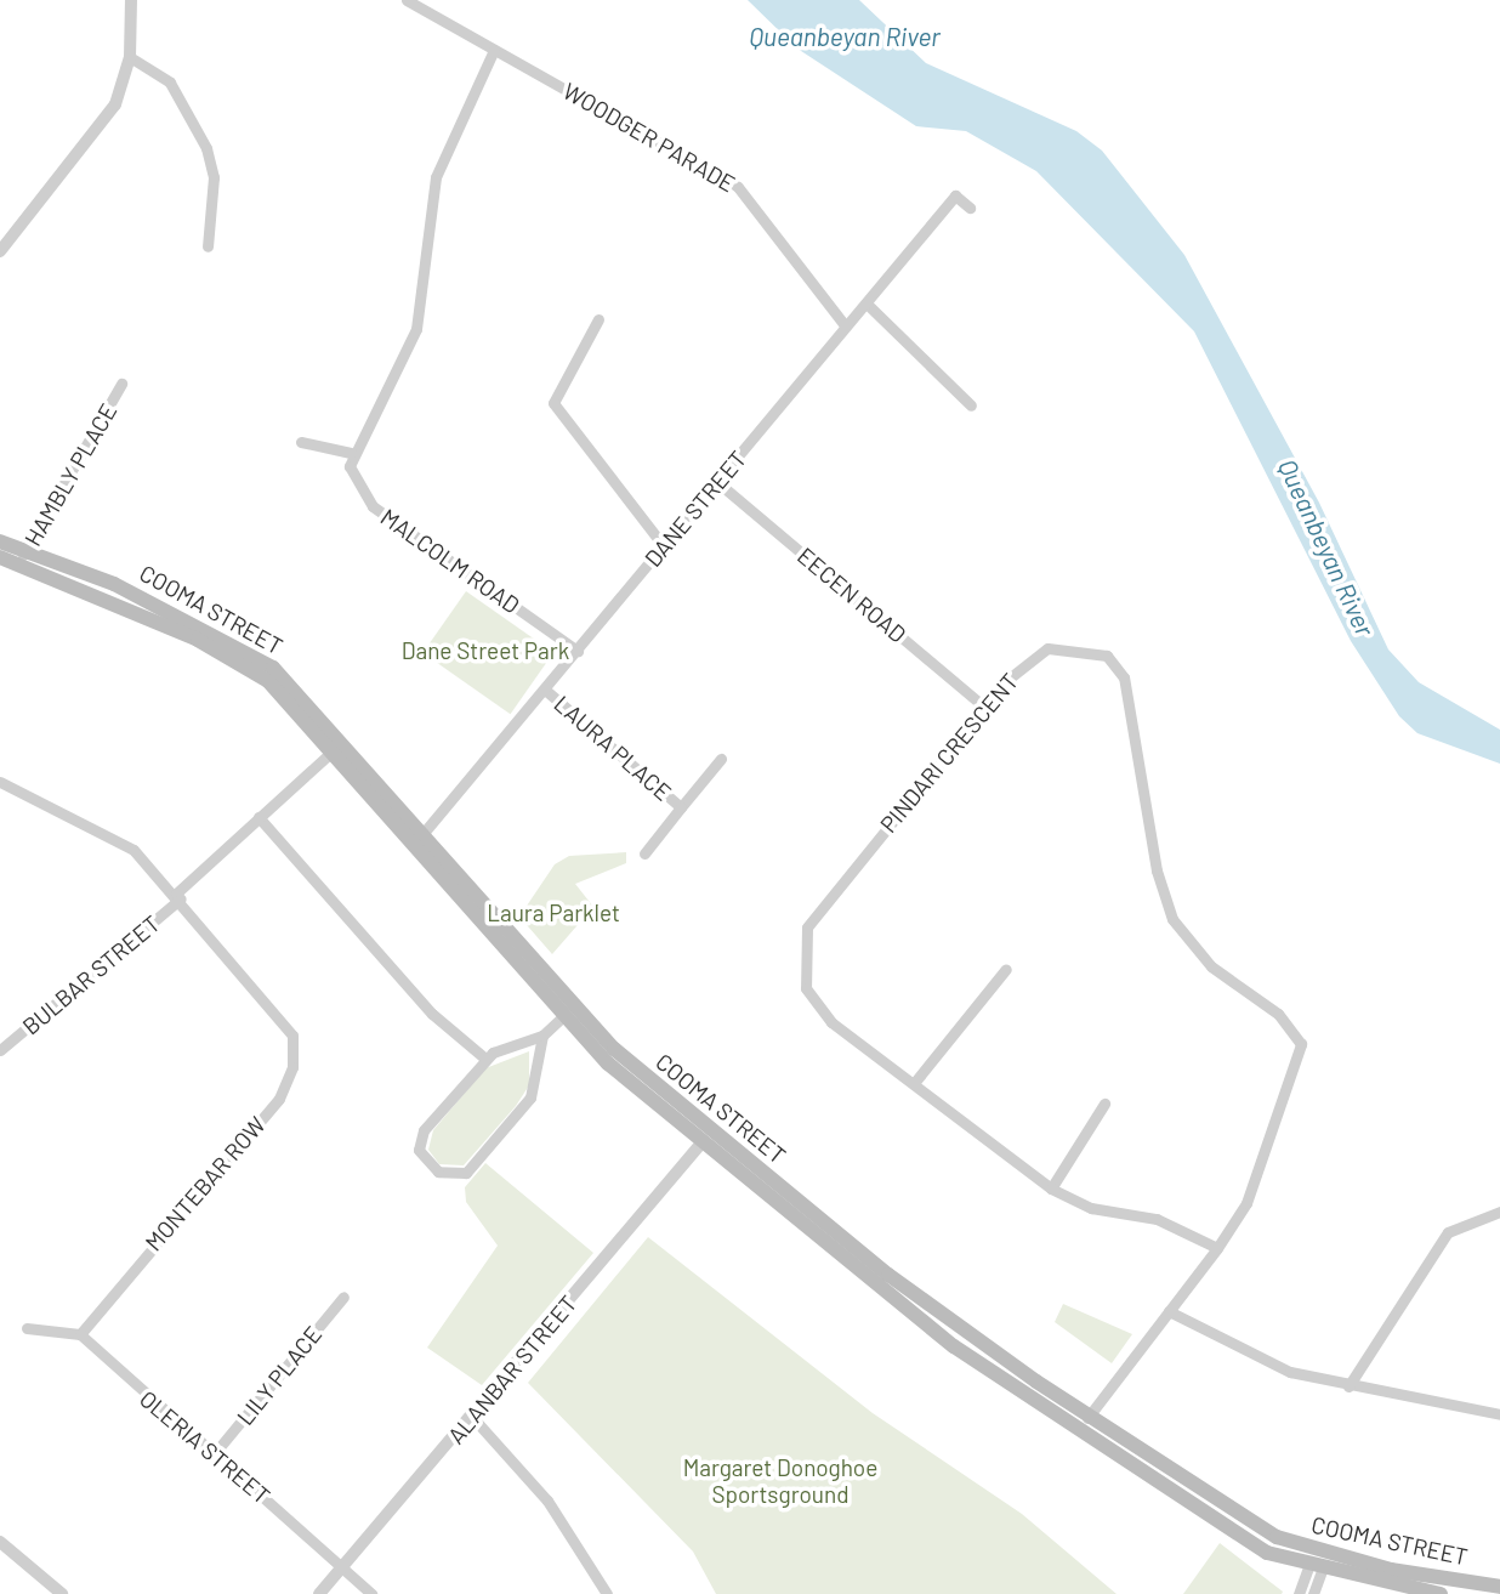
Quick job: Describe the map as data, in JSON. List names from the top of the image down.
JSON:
{
  "streets": {
    "main road": ["COOMA STREET"],
    "street": [
      "WOODGER PARADE",
      "HAMBLY PLACE",
      "DANE STREET",
      "MALCOLM ROAD",
      "EECEN ROAD",
      "LAURA PLACE",
      "PINDARI CRESCENT",
      "BULBAR STREET",
      "MONTEBAR ROW",
      "ALANBAR STREET",
      "LILY PLACE",
      "OLERIA STREET"
    ]
  },
  "crossings": [
    ["WOODGER PARADE", "DANE STREET"],
    ["HAMBLY PLACE", "COOMA STREET"],
    ["DANE STREET", "MALCOLM ROAD"],
    ["DANE STREET", "EECEN ROAD"],
    ["DANE STREET", "COOMA STREET"],
    ["DANE STREET", "LAURA PLACE"],
    ["EECEN ROAD", "PINDARI CRESCENT"],
    ["COOMA STREET", "PINDARI CRESCENT"],
    ["COOMA STREET", "BULBAR STREET"],
    ["COOMA STREET", "ALANBAR STREET"],
    ["BULBAR STREET", "MONTEBAR ROW"],
    ["MONTEBAR ROW", "OLERIA STREET"],
    ["ALANBAR STREET", "OLERIA STREET"],
    ["LILY PLACE", "OLERIA STREET"]
  ],
  "water": ["Queanbeyan River"],
  "parks": ["Dane Street Park", "Laura Parklet", "Margaret Donoghoe Sportsground"]
}
